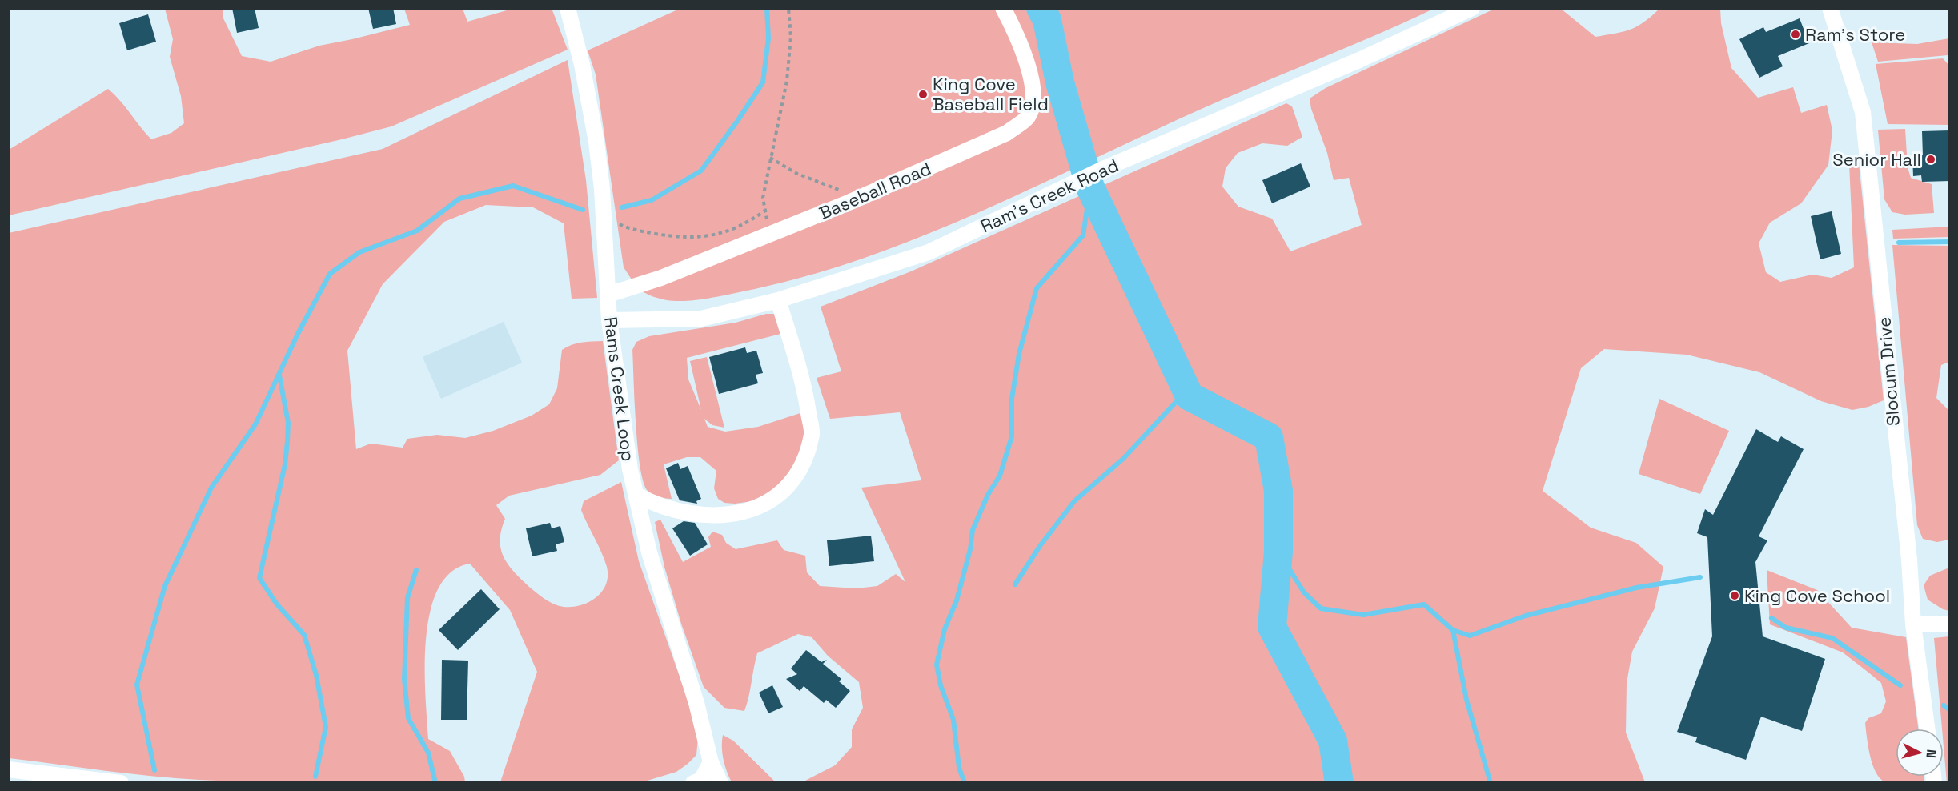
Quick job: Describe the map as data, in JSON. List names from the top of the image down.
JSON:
{
  "streets": {
    "street": [
      "Baseball Road",
      "Ram's Creek Road",
      "Slocum Drive",
      "Rams Creek Loop"
    ]
  },
  "crossings": [
    ["Baseball Road", "Rams Creek Loop"],
    ["Ram's Creek Road", "Rams Creek Loop"]
  ],
  "places": [
    "Ram's Store",
    "King Cove Baseball Field",
    "Senior Hall",
    "King Cove School"
  ],
  "north": "right"
}
